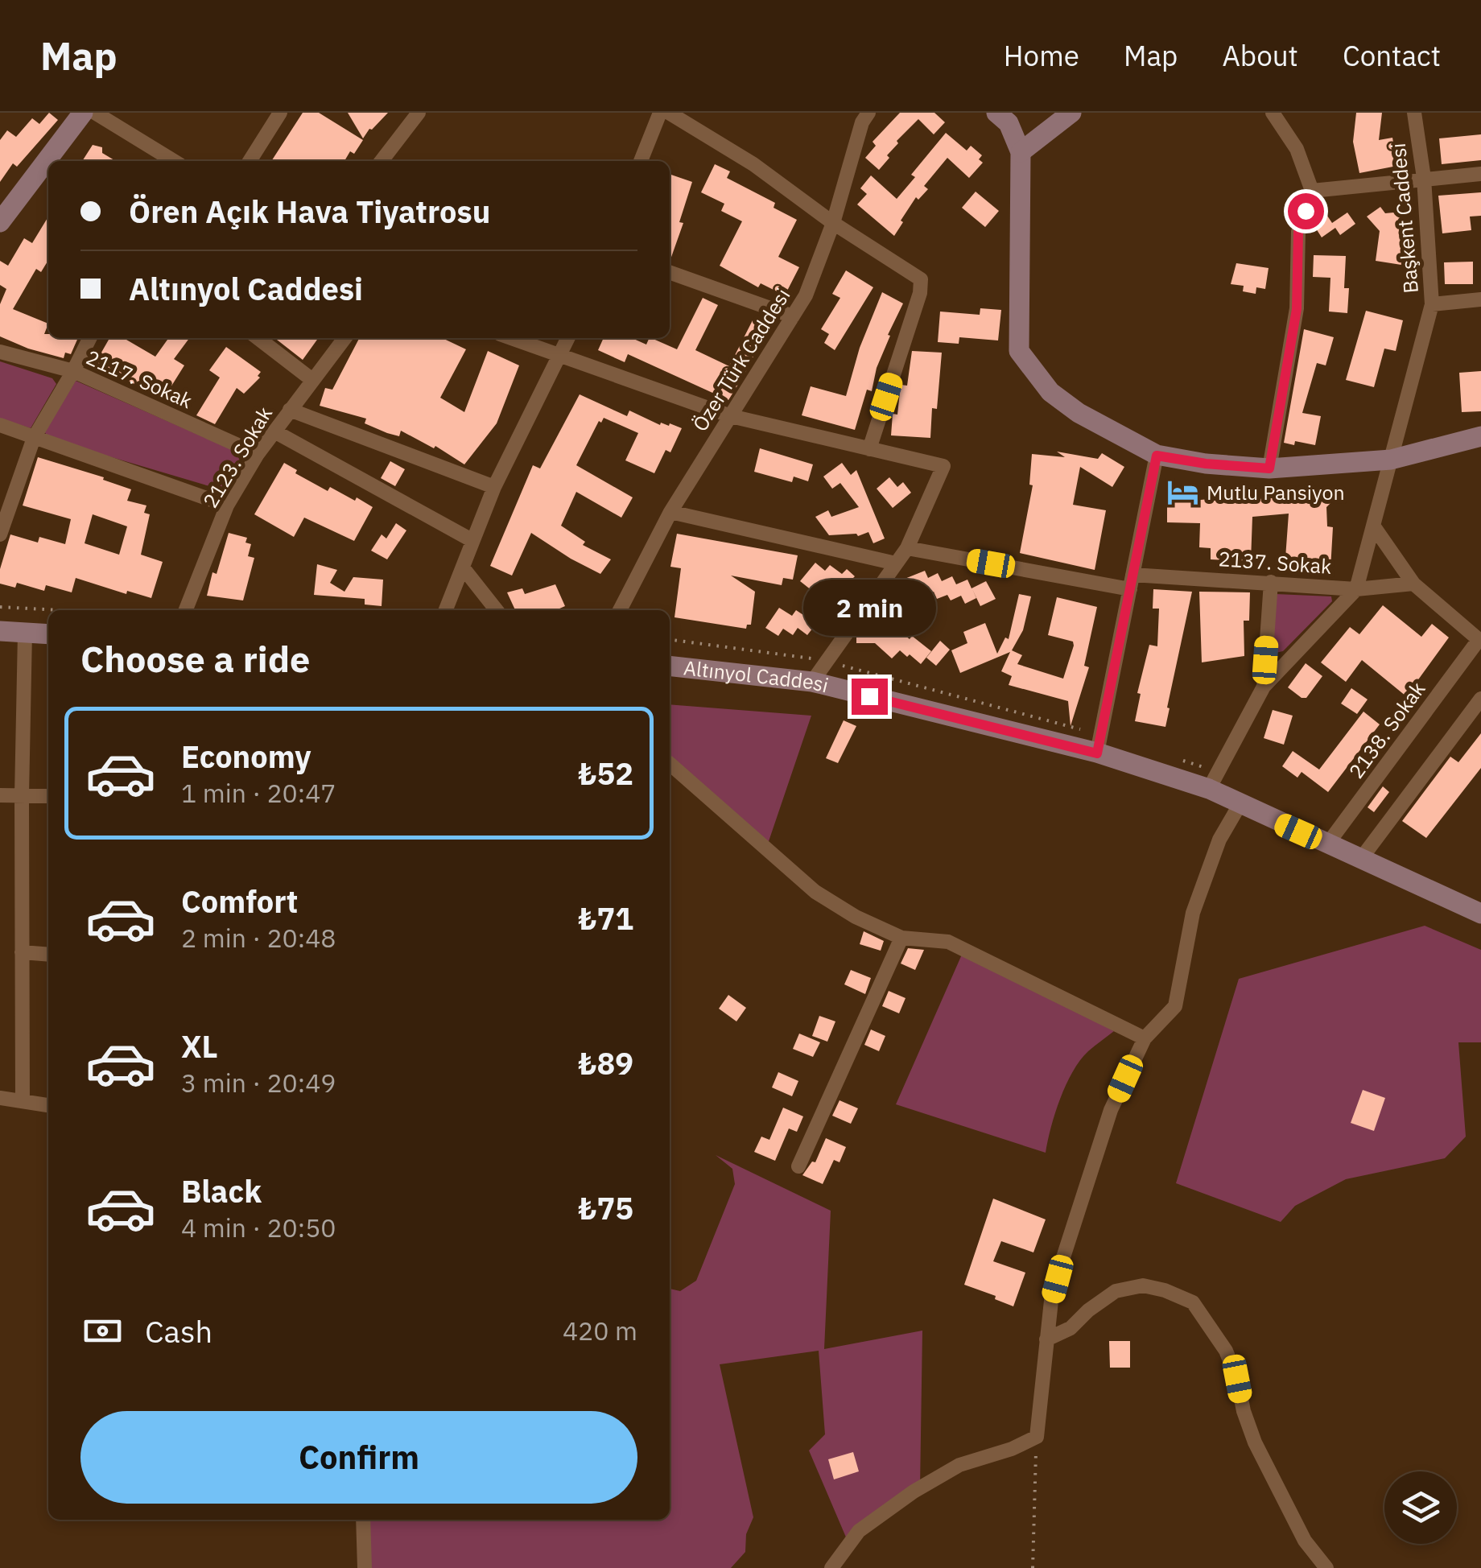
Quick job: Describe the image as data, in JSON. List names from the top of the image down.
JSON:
{
  "streets": {
    "street": [
      "Başkent Caddesi",
      "Özer Türk Caddesi",
      "2117. Sokak",
      "2123. Sokak",
      "2137. Sokak",
      "Altınyol Caddesi",
      "2138. Sokak"
    ]
  },
  "crossings": [
    ["Başkent Caddesi", "2137. Sokak"],
    ["2117. Sokak", "2123. Sokak"],
    ["Altınyol Caddesi", "2138. Sokak"]
  ],
  "places": {
    "hotel": ["Mutlu Pansiyon"]
  },
  "page": {
    "header": "Map",
    "nav": [
      "Home",
      "Map",
      "About",
      "Contact"
    ],
    "banner": ["Ören Açık Hava Tiyatrosu", "Altınyol Caddesi"],
    "bubble": "2 min",
    "heading": "Choose a ride",
    "list": [
      {
        "name": "Economy",
        "note": "1 min · 20:47",
        "value": "₺52"
      },
      {
        "name": "Comfort",
        "note": "2 min · 20:48",
        "value": "₺71"
      },
      {
        "name": "XL",
        "note": "3 min · 20:49",
        "value": "₺89"
      },
      {
        "name": "Black",
        "note": "4 min · 20:50",
        "value": "₺75"
      }
    ],
    "pay": ["Cash", "420 m"],
    "buttons": "Confirm"
  }
}
